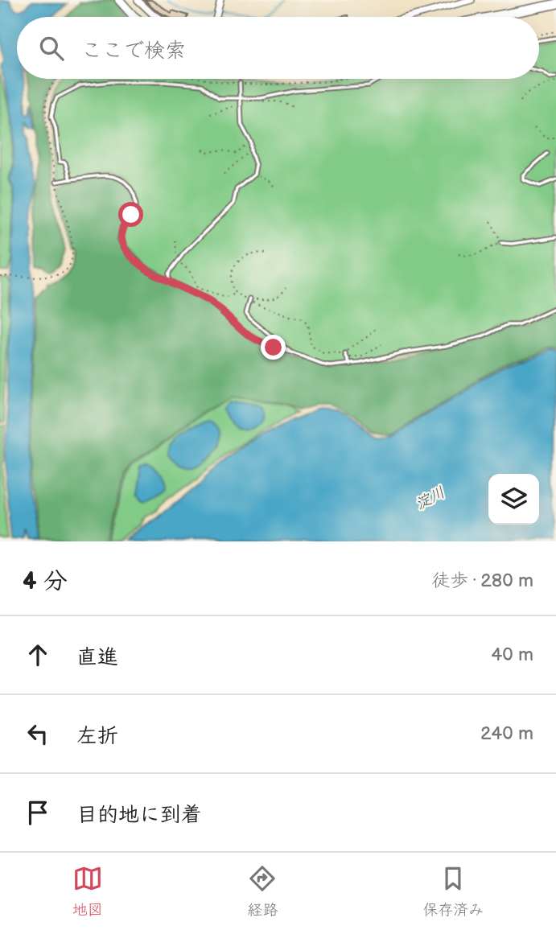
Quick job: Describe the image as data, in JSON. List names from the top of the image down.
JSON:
{
  "water": ["淀川"],
  "page": {
    "search": "ここで検索",
    "heading": ["4 分", "徒歩 · 280 m"],
    "list": [
      ["直進", "40 m"],
      ["左折", "240 m"],
      "目的地に到着"
    ],
    "nav": ["地図", "経路", "保存済み"]
  }
}
